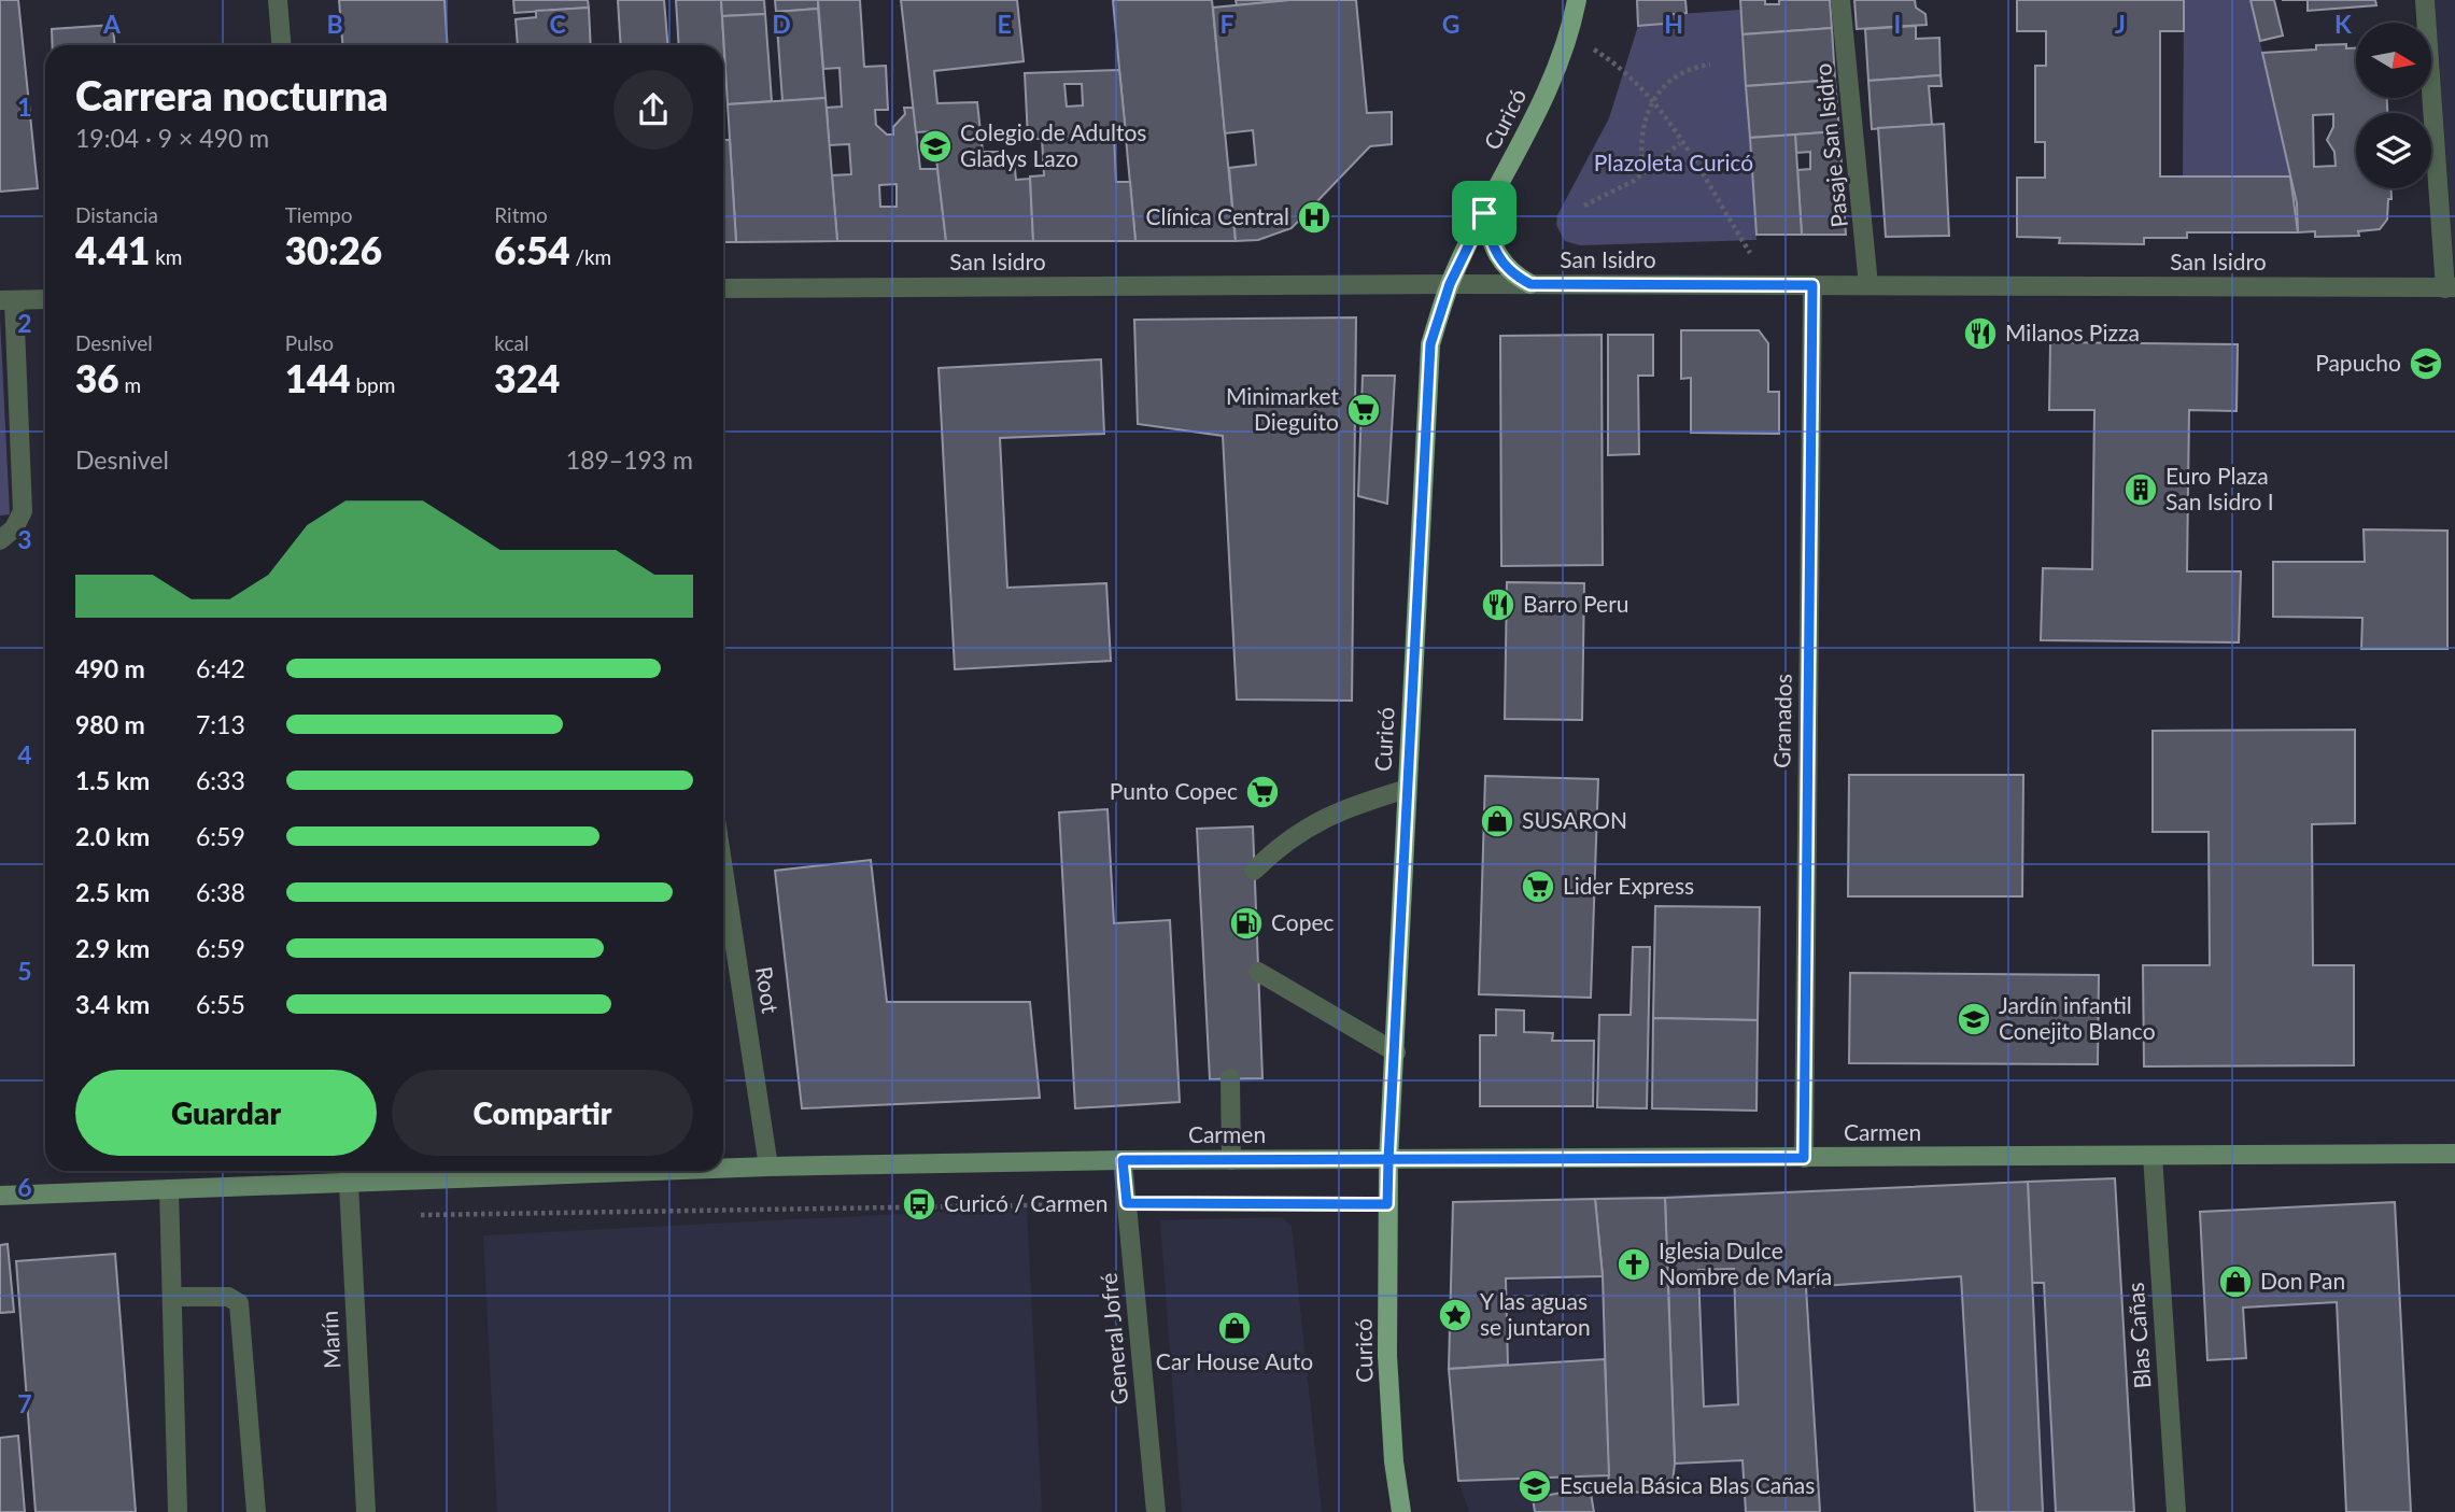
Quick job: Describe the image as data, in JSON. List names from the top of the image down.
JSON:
{
  "streets": {
    "main road": ["Curicó", "Carmen"],
    "street": [
      "Pasaje San Isidro",
      "San Isidro",
      "Granados",
      "Root",
      "Blas Cañas",
      "General Jofré",
      "Marín"
    ]
  },
  "crossings": [
    ["Curicó", "San Isidro"],
    ["Curicó", "Carmen"],
    ["Pasaje San Isidro", "San Isidro"],
    ["San Isidro", "Granados"],
    ["Granados", "Carmen"],
    ["Root", "Carmen"],
    ["Carmen", "Blas Cañas"],
    ["Carmen", "General Jofré"],
    ["Carmen", "Marín"]
  ],
  "parks": ["Plazoleta Curicó"],
  "places": {
    "school or university": [
      "Colegio de Adultos Gladys Lazo",
      "Papucho",
      "Jardín infantil Conejito Blanco",
      "Escuela Básica Blas Cañas"
    ],
    "hospital": ["Clínica Central"],
    "restaurant": ["Milanos Pizza", "Barro Peru"],
    "supermarket": ["Minimarket Dieguito", "Punto Copec", "Lider Express"],
    "building": ["Euro Plaza San Isidro I"],
    "shop": ["SUSARON", "Don Pan", "Car House Auto"],
    "fuel station": ["Copec"],
    "bus stop": ["Curicó / Carmen"],
    "church": ["Iglesia Dulce Nombre de María"],
    "place": ["Y las aguas se juntaron"]
  },
  "north": "right",
  "page": {
    "heading": ["Carrera nocturna", "19:04 · 9 × 490 m"],
    "stats": [
      ["Distancia", "4.41 km"],
      ["Tiempo", "30:26"],
      ["Ritmo", "6:54 /km"],
      ["Desnivel", "36 m"],
      ["Pulso", "144 bpm"],
      ["kcal", "324"]
    ],
    "chart": ["Desnivel", "189–193 m"],
    "list": [
      {
        "name": "490 m",
        "note": "6:42"
      },
      {
        "name": "980 m",
        "note": "7:13"
      },
      {
        "name": "1.5 km",
        "note": "6:33"
      },
      {
        "name": "2.0 km",
        "note": "6:59"
      },
      {
        "name": "2.5 km",
        "note": "6:38"
      },
      {
        "name": "2.9 km",
        "note": "6:59"
      },
      {
        "name": "3.4 km",
        "note": "6:55"
      }
    ],
    "buttons": ["Guardar", "Compartir"]
  },
  "grid": {
    "columns": [
      "A",
      "B",
      "C",
      "D",
      "E",
      "F",
      "G",
      "H",
      "I",
      "J",
      "K"
    ],
    "rows": [
      "1",
      "2",
      "3",
      "4",
      "5",
      "6",
      "7"
    ]
  }
}
